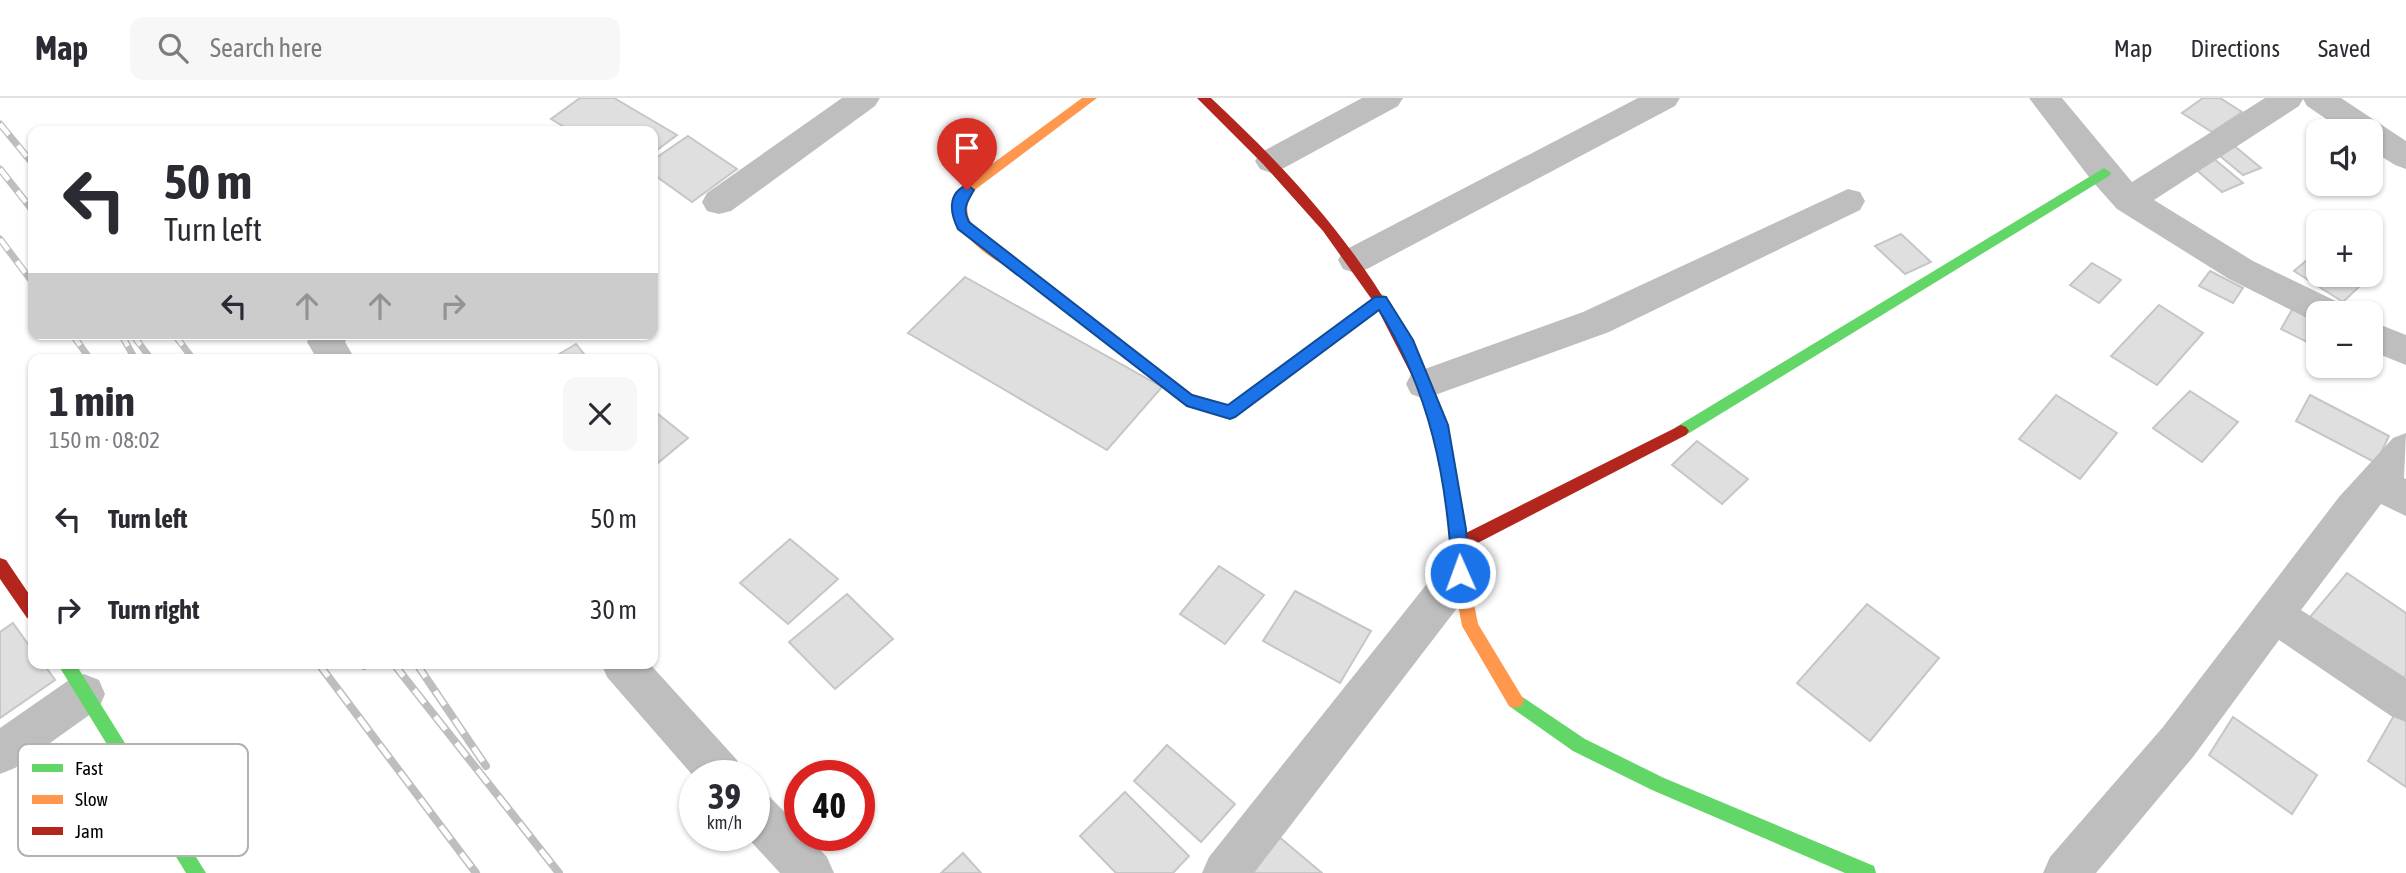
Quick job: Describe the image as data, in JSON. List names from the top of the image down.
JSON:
{
  "legend": ["Fast", "Slow", "Jam"],
  "page": {
    "header": "Map",
    "search": "Search here",
    "nav": ["Map", "Directions", "Saved"],
    "map_buttons": ["+", "−"],
    "turn": ["50 m", "Turn left"],
    "heading": ["1 min", "150 m · 08:02"],
    "list": [
      {
        "name": "Turn left",
        "value": "50 m"
      },
      {
        "name": "Turn right",
        "value": "30 m"
      }
    ],
    "speed": "39 km/h",
    "limit": "40"
  }
}
